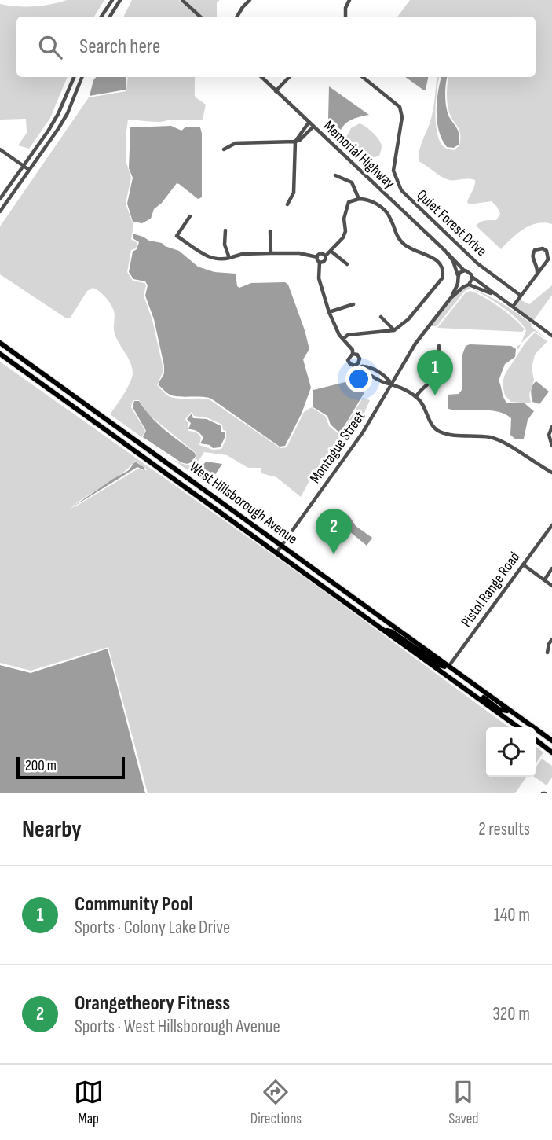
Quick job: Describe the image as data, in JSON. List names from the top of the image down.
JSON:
{
  "streets": {
    "main road": ["West Hillsborough Avenue"],
    "street": [
      "Memorial Highway",
      "Quiet Forest Drive",
      "Montague Street",
      "Pistol Range Road"
    ]
  },
  "crossings": [
    ["Memorial Highway", "Montague Street"],
    ["Montague Street", "West Hillsborough Avenue"],
    ["West Hillsborough Avenue", "Pistol Range Road"]
  ],
  "scale_bar": "200 m",
  "page": {
    "search": "Search here",
    "pins": ["1", "2"],
    "scale": "200 m",
    "heading": ["Nearby", "2 results"],
    "list": [
      {
        "mark": "1",
        "name": "Community Pool",
        "note": "Sports · Colony Lake Drive",
        "value": "140 m"
      },
      {
        "mark": "2",
        "name": "Orangetheory Fitness",
        "note": "Sports · West Hillsborough Avenue",
        "value": "320 m"
      }
    ],
    "nav": ["Map", "Directions", "Saved"]
  }
}
